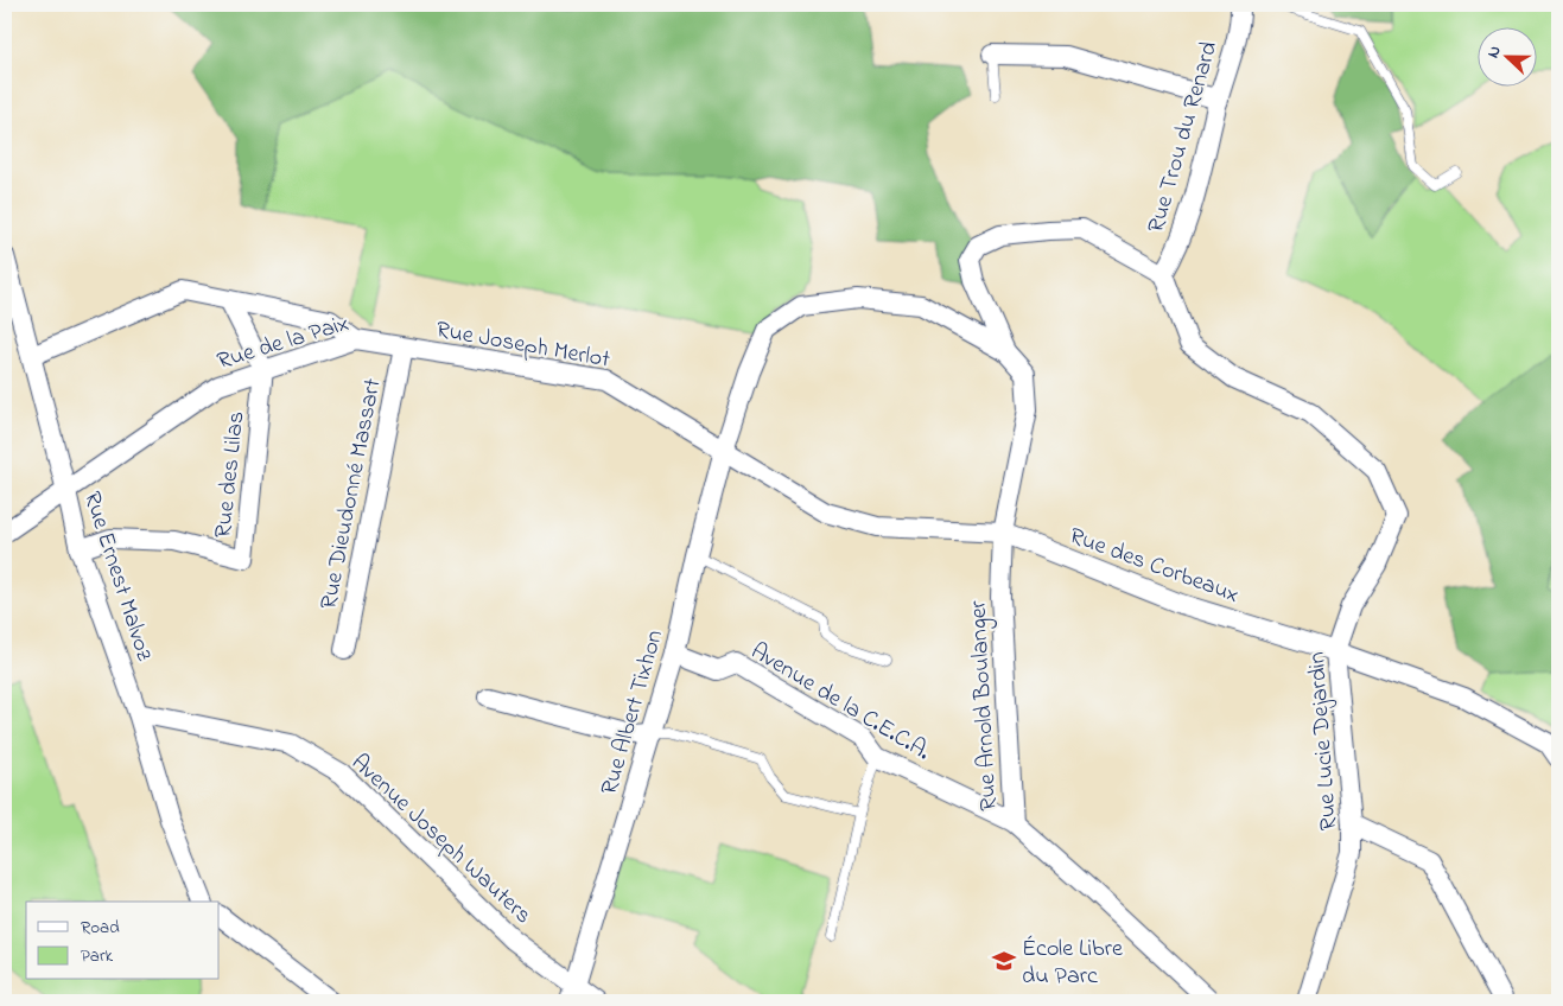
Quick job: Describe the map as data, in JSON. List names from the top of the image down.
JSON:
{
  "streets": {
    "street": [
      "Rue Trou du Renard",
      "Rue de la Paix",
      "Rue Joseph Merlot",
      "Rue des Lilas",
      "Rue Dieudonné Massart",
      "Rue des Corbeaux",
      "Rue Ernest Malvoz",
      "Avenue de la C.E.C.A.",
      "Rue Arnold Boulanger",
      "Rue Albert Tixhon",
      "Rue Lucie Dejardin",
      "Avenue Joseph Wauters"
    ]
  },
  "crossings": [
    ["Rue Trou du Renard", "Rue des Corbeaux"],
    ["Rue Trou du Renard", "Rue Arnold Boulanger"],
    ["Rue Trou du Renard", "Rue Albert Tixhon"],
    ["Rue Trou du Renard", "Rue Lucie Dejardin"],
    ["Rue de la Paix", "Rue Joseph Merlot"],
    ["Rue de la Paix", "Rue des Lilas"],
    ["Rue de la Paix", "Rue Dieudonné Massart"],
    ["Rue de la Paix", "Rue Ernest Malvoz"],
    ["Rue Joseph Merlot", "Rue Dieudonné Massart"],
    ["Rue Joseph Merlot", "Rue des Corbeaux"],
    ["Rue Joseph Merlot", "Rue Albert Tixhon"],
    ["Rue des Lilas", "Rue Ernest Malvoz"],
    ["Rue des Corbeaux", "Rue Arnold Boulanger"],
    ["Rue des Corbeaux", "Rue Albert Tixhon"],
    ["Rue des Corbeaux", "Rue Lucie Dejardin"],
    ["Rue Ernest Malvoz", "Avenue Joseph Wauters"],
    ["Avenue de la C.E.C.A.", "Rue Arnold Boulanger"],
    ["Avenue de la C.E.C.A.", "Rue Albert Tixhon"],
    ["Rue Albert Tixhon", "Avenue Joseph Wauters"]
  ],
  "places": {
    "school or university": ["École Libre du Parc"]
  },
  "legend": ["Road", "Park"],
  "north": "left"
}
